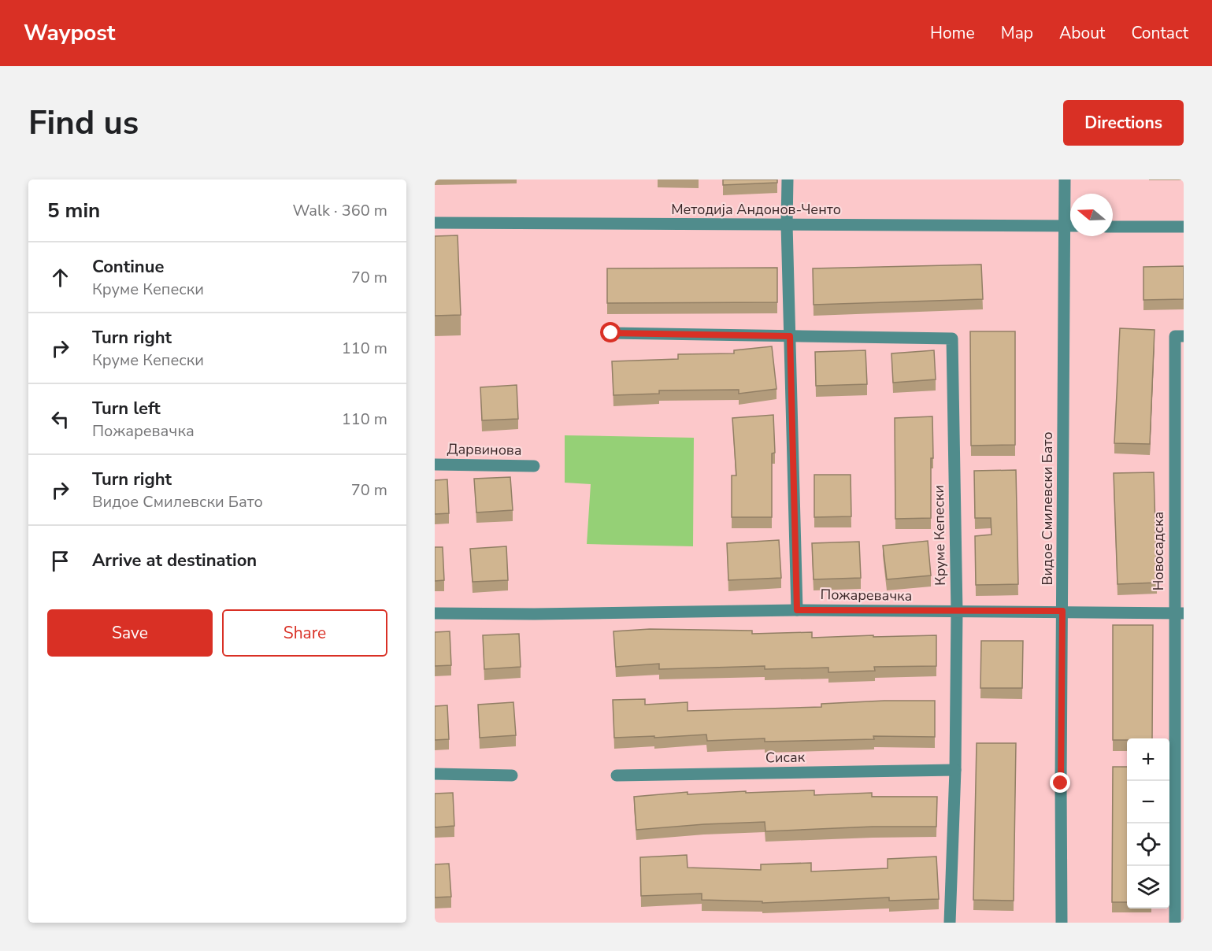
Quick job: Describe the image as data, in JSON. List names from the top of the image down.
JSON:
{
  "streets": {
    "street": [
      "Методија Андонов-Ченто",
      "Дарвинова",
      "Видое Смилевски Бато",
      "Круме Кепески",
      "Новосадска",
      "Пожаревачка",
      "Сисак"
    ]
  },
  "crossings": [
    ["Методија Андонов-Ченто", "Видое Смилевски Бато"],
    ["Видое Смилевски Бато", "Пожаревачка"],
    ["Круме Кепески", "Пожаревачка"],
    ["Круме Кепески", "Сисак"],
    ["Новосадска", "Пожаревачка"]
  ],
  "north": "left",
  "page": {
    "header": "Waypost",
    "nav": [
      "Home",
      "Map",
      "About",
      "Contact"
    ],
    "buttons": [
      "Directions",
      ["Save", "Share"]
    ],
    "title": "Find us",
    "heading": ["5 min", "Walk · 360 m"],
    "list": [
      ["Continue", "Круме Кепески", "70 m"],
      ["Turn right", "Круме Кепески", "110 m"],
      ["Turn left", "Пожаревачка", "110 m"],
      ["Turn right", "Видое Смилевски Бато", "70 m"],
      "Arrive at destination"
    ],
    "map_buttons": ["+", "−"]
  }
}
